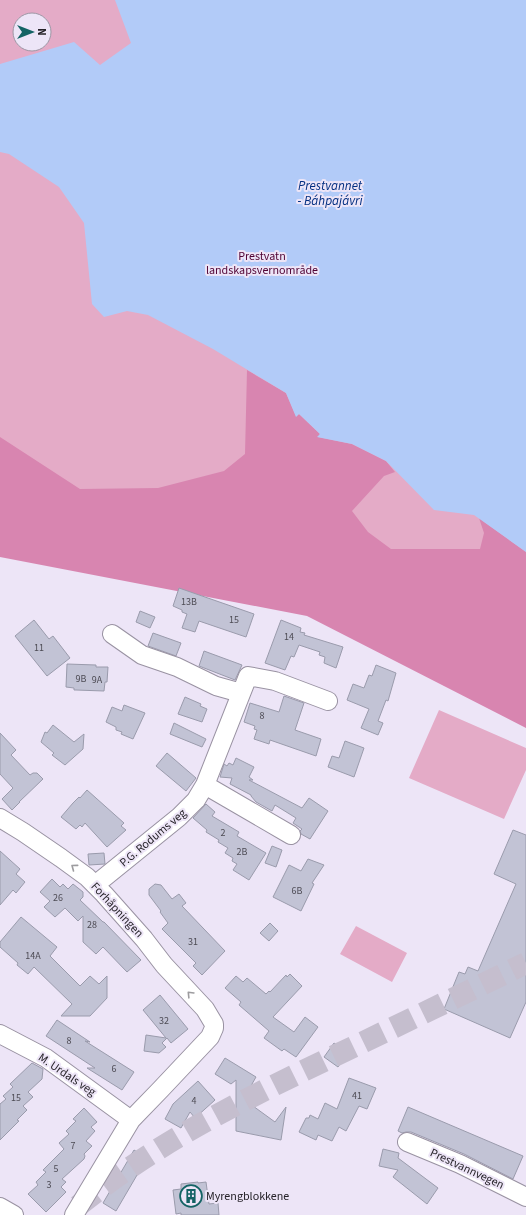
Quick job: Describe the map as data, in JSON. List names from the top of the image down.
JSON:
{
  "streets": {
    "street": [
      "P.G. Rodums veg",
      "Forhåpningen",
      "M. Urdals veg",
      "Prestvannvegen"
    ]
  },
  "crossings": [
    ["P.G. Rodums veg", "Forhåpningen"],
    ["Forhåpningen", "M. Urdals veg"]
  ],
  "water": ["Prestvannet - Báhpajávri"],
  "parks": ["Prestvatn landskapsvernområde"],
  "places": {
    "building": ["Myrengblokkene"]
  },
  "house_numbers": [
    "13B",
    "15",
    "14",
    "11",
    "9B",
    "9A",
    "8",
    "2",
    "2B",
    "6B",
    "26",
    "28",
    "31",
    "14A",
    "32",
    "8",
    "6",
    "41",
    "15",
    "4",
    "7",
    "5",
    "3"
  ],
  "north": "right"
}
